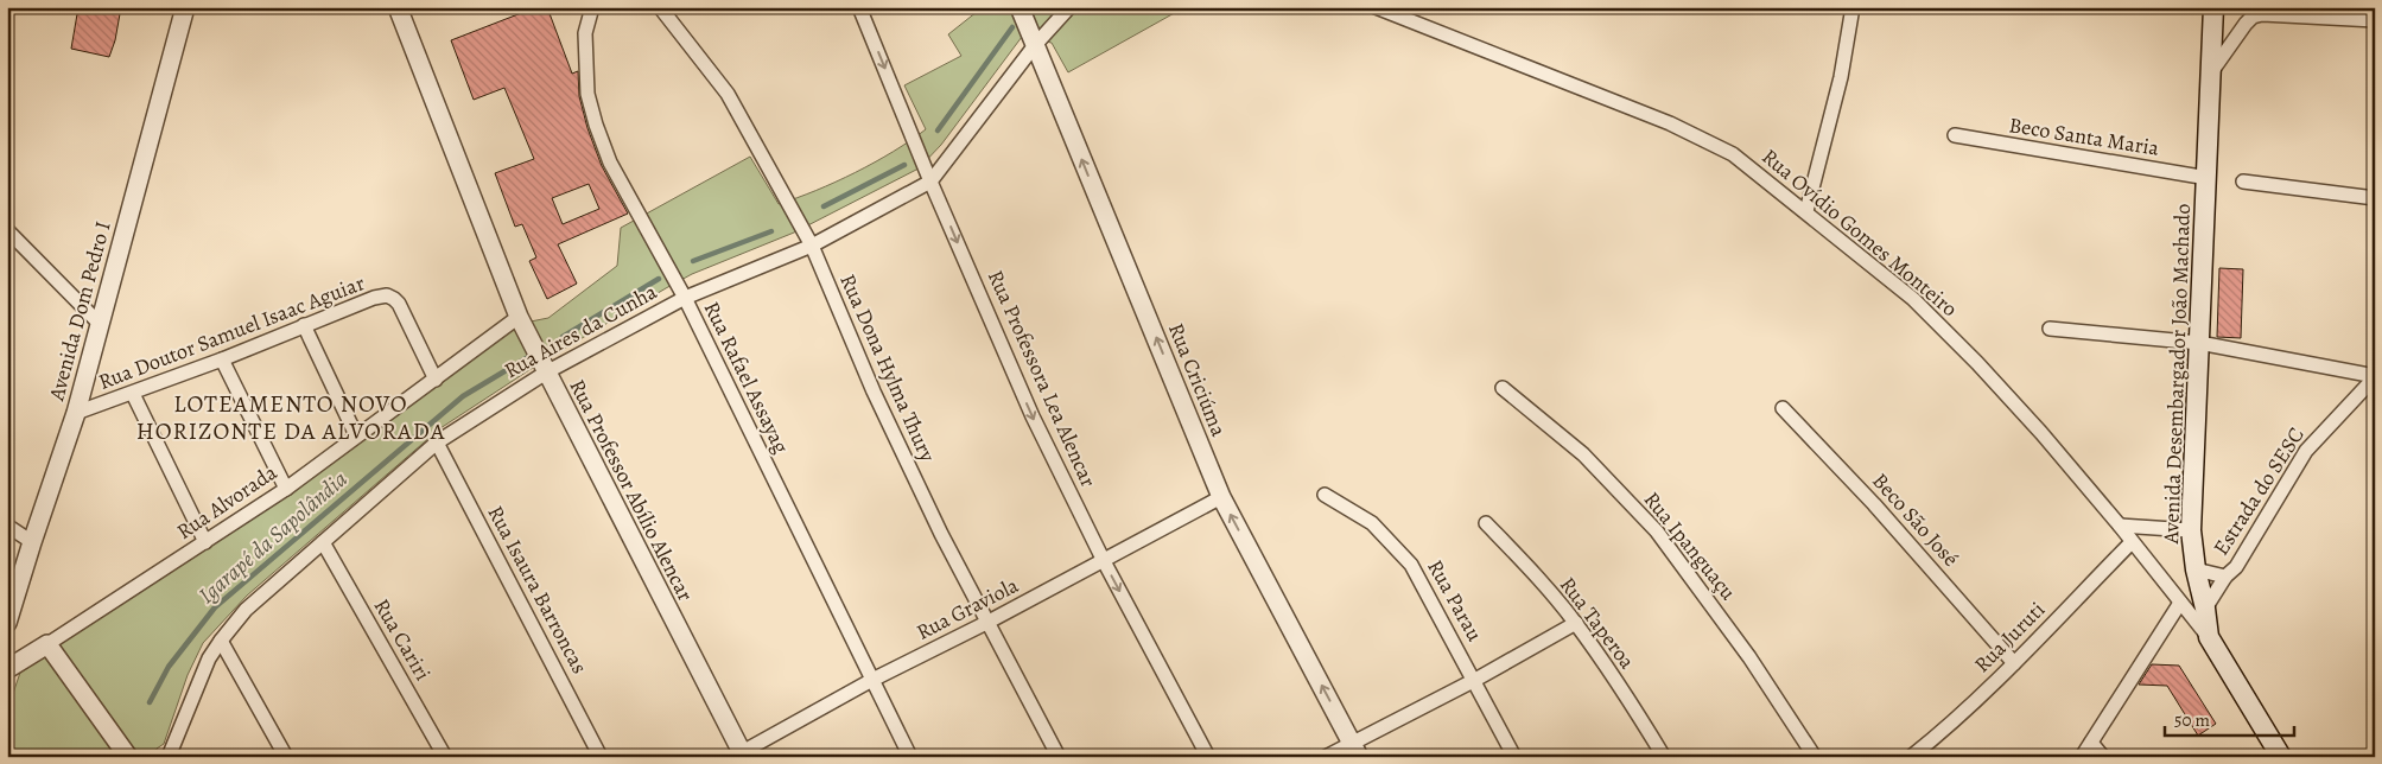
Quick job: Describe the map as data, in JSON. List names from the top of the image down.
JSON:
{
  "streets": {
    "main road": ["Avenida Desembargador João Machado"],
    "street": [
      "Beco Santa Maria",
      "Rua Ovídio Gomes Monteiro",
      "Avenida Dom Pedro I",
      "Rua Aires da Cunha",
      "Rua Doutor Samuel Isaac Aguiar",
      "Rua Dona Hylma Thury",
      "Rua Rafael Assayag",
      "Rua Professora Lea Alencar",
      "Rua Criciúma",
      "Rua Professor Abílio Alencar",
      "Estrada do SESC",
      "Rua Alvorada",
      "Beco São José",
      "Rua Ipanguaçu",
      "Rua Isaura Barroncas",
      "Rua Parau",
      "Rua Graviola",
      "Rua Taperoa",
      "Rua Juruti",
      "Rua Cariri"
    ]
  },
  "crossings": [
    ["Beco Santa Maria", "Avenida Desembargador João Machado"],
    ["Rua Ovídio Gomes Monteiro", "Avenida Desembargador João Machado"],
    ["Rua Ovídio Gomes Monteiro", "Rua Juruti"],
    ["Avenida Dom Pedro I", "Rua Doutor Samuel Isaac Aguiar"],
    ["Rua Aires da Cunha", "Rua Dona Hylma Thury"],
    ["Rua Aires da Cunha", "Rua Rafael Assayag"],
    ["Rua Aires da Cunha", "Rua Professora Lea Alencar"],
    ["Rua Aires da Cunha", "Rua Criciúma"],
    ["Rua Aires da Cunha", "Rua Professor Abílio Alencar"],
    ["Rua Aires da Cunha", "Rua Isaura Barroncas"],
    ["Rua Aires da Cunha", "Rua Cariri"],
    ["Rua Doutor Samuel Isaac Aguiar", "Rua Alvorada"],
    ["Rua Dona Hylma Thury", "Rua Graviola"],
    ["Avenida Desembargador João Machado", "Estrada do SESC"],
    ["Rua Rafael Assayag", "Rua Graviola"],
    ["Rua Professora Lea Alencar", "Rua Graviola"],
    ["Rua Criciúma", "Rua Graviola"],
    ["Rua Professor Abílio Alencar", "Rua Alvorada"],
    ["Rua Professor Abílio Alencar", "Rua Graviola"],
    ["Beco São José", "Rua Juruti"]
  ],
  "one_way": ["Rua Professora Lea Alencar", "Rua Criciúma"],
  "districts": ["LOTEAMENTO NOVO HORIZONTE DA ALVORADA"],
  "water": ["Igarapé da Sapolândia"],
  "scale_bar": "50 m"
}
